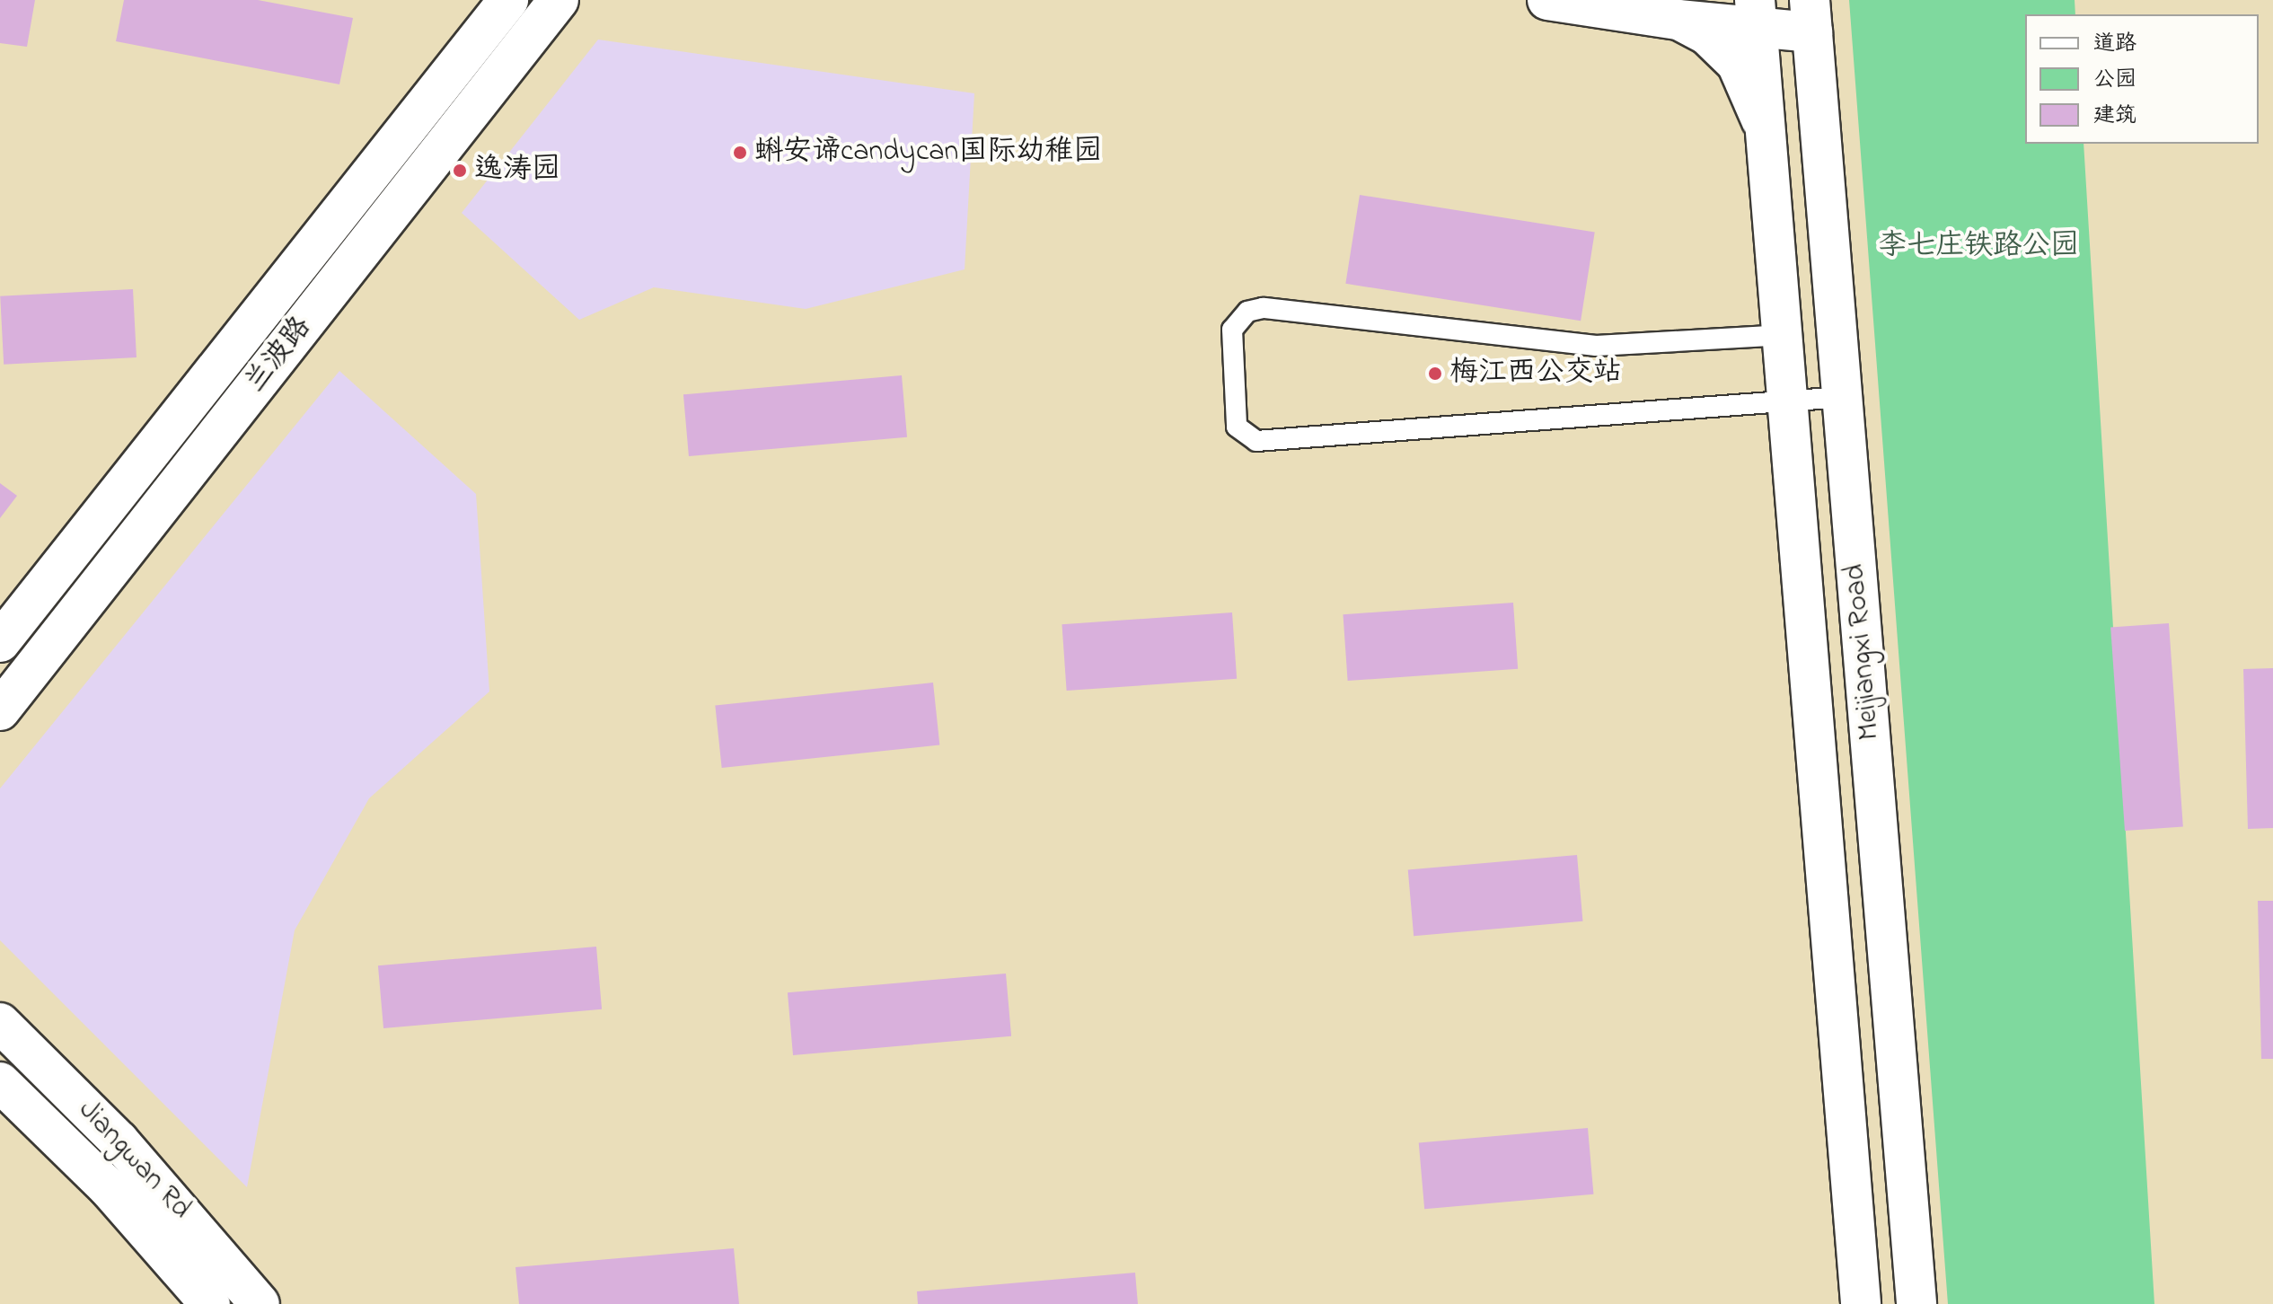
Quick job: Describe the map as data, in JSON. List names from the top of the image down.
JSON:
{
  "streets": {
    "main road": ["兰波路", "Meijiangxi Road", "Jiangwan Rd"]
  },
  "parks": ["李七庄铁路公园"],
  "places": ["蝌安谛candycan国际幼稚园", "逸涛园", "梅江西公交站"],
  "legend": ["道路", "公园", "建筑"]
}
